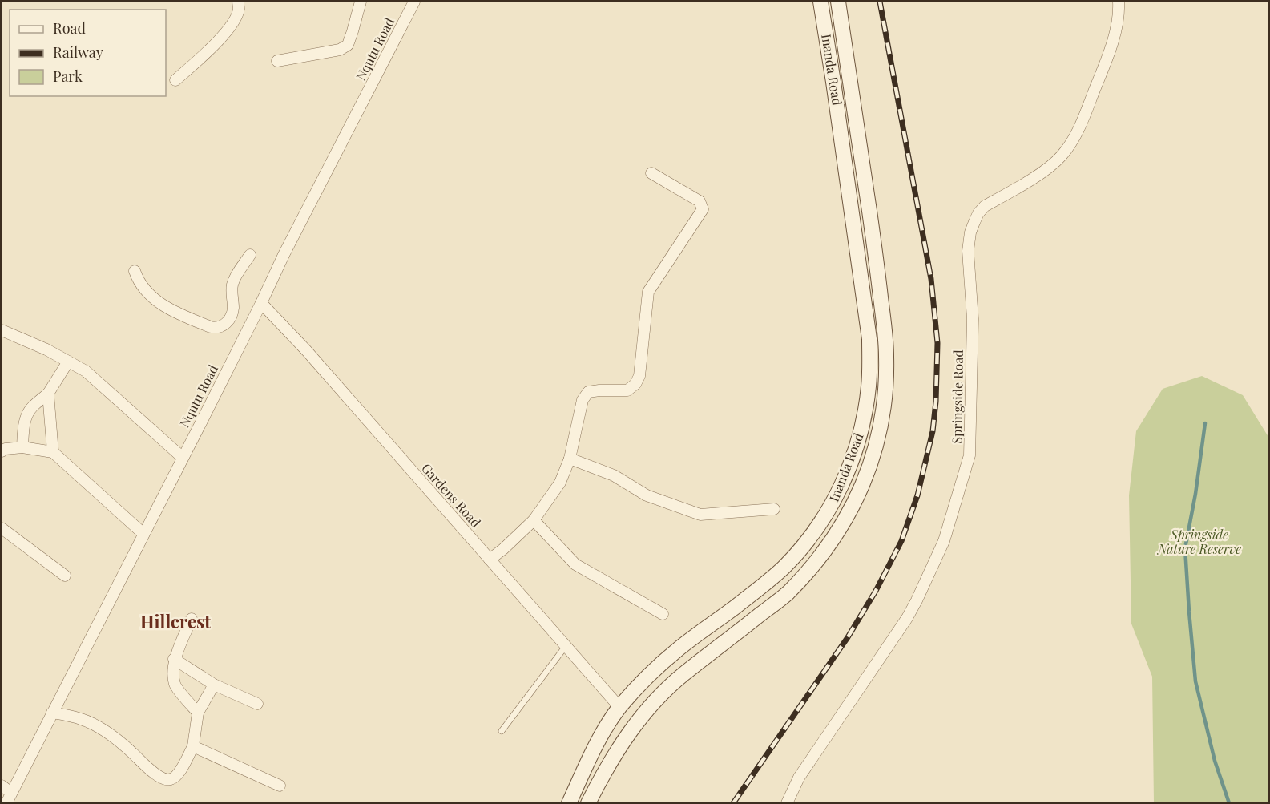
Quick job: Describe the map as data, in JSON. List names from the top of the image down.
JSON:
{
  "streets": {
    "main road": ["Inanda Road"],
    "street": ["Nqutu Road", "Springside Road", "Gardens Road"]
  },
  "crossings": [
    ["Nqutu Road", "Gardens Road"],
    ["Inanda Road", "Gardens Road"]
  ],
  "districts": ["Hillcrest"],
  "parks": ["Springside Nature Reserve"],
  "legend": ["Road", "Railway", "Park"]
}
